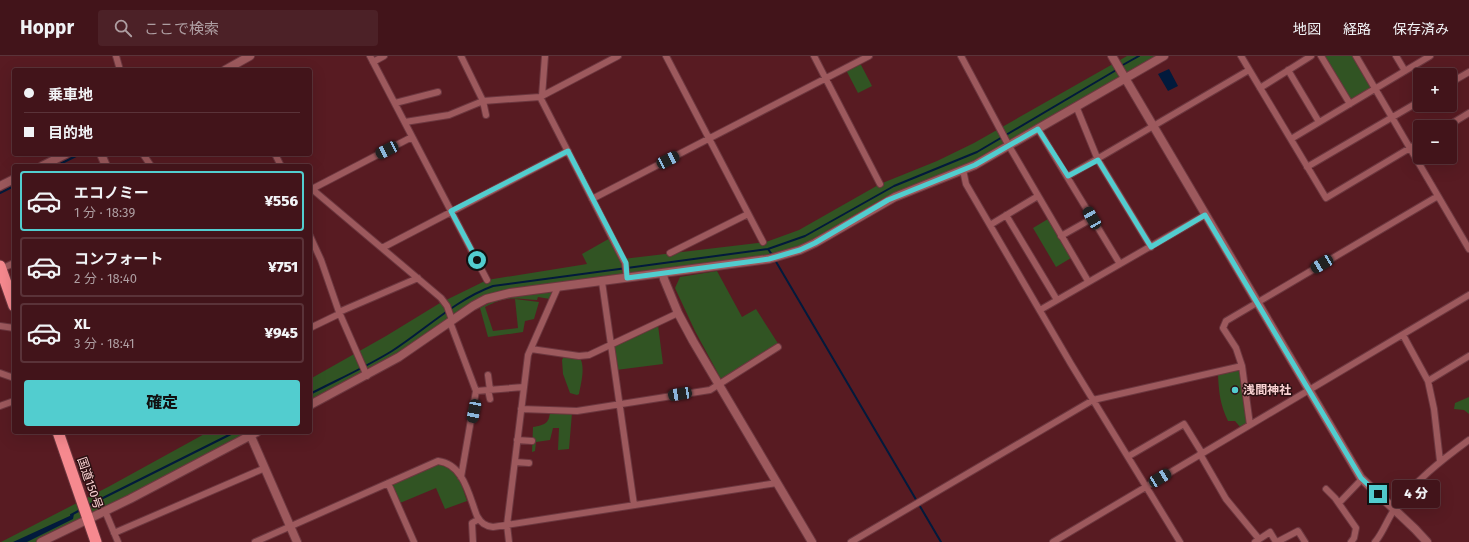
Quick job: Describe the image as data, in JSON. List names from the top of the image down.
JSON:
{
  "streets": {
    "highway": ["国道150号"]
  },
  "places": ["浅間神社"],
  "page": {
    "header": "Hoppr",
    "search": "ここで検索",
    "nav": ["地図", "経路", "保存済み"],
    "map_buttons": ["+", "−"],
    "banner": ["乗車地", "目的地"],
    "list": [
      {
        "name": "エコノミー",
        "note": "1 分 · 18:39",
        "value": "¥556"
      },
      {
        "name": "コンフォート",
        "note": "2 分 · 18:40",
        "value": "¥751"
      },
      {
        "name": "XL",
        "note": "3 分 · 18:41",
        "value": "¥945"
      }
    ],
    "buttons": "確定",
    "bubble": "4 分"
  }
}
